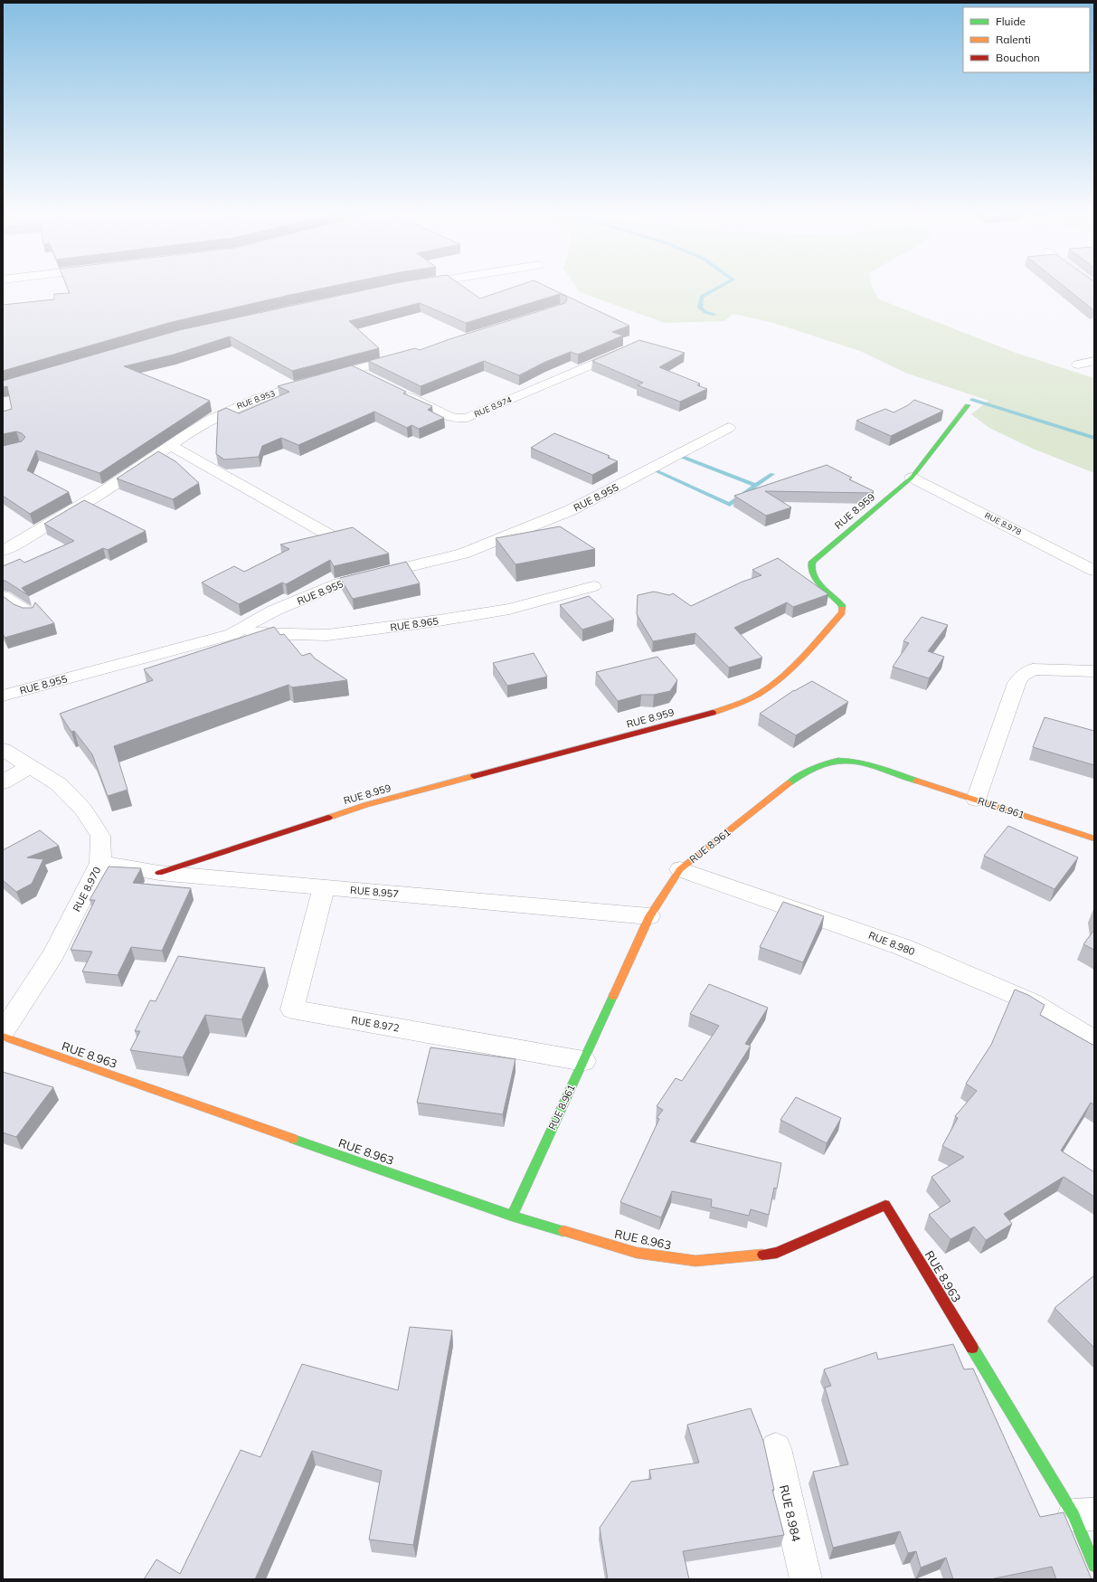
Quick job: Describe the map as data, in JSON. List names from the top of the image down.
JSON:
{
  "streets": {
    "street": [
      "RUE 8.953",
      "RUE 8.974",
      "RUE 8.955",
      "RUE 8.959",
      "RUE 8.978",
      "RUE 8.965",
      "RUE 8.961",
      "RUE 8.970",
      "RUE 8.957",
      "RUE 8.980",
      "RUE 8.972",
      "RUE 8.963",
      "RUE 8.984"
    ]
  },
  "crossings": [
    ["RUE 8.955", "RUE 8.965"],
    ["RUE 8.959", "RUE 8.978"],
    ["RUE 8.959", "RUE 8.957"],
    ["RUE 8.961", "RUE 8.957"],
    ["RUE 8.961", "RUE 8.980"],
    ["RUE 8.961", "RUE 8.972"],
    ["RUE 8.961", "RUE 8.963"],
    ["RUE 8.970", "RUE 8.957"],
    ["RUE 8.957", "RUE 8.972"]
  ],
  "legend": ["Fluide", "Ralenti", "Bouchon"]
}
